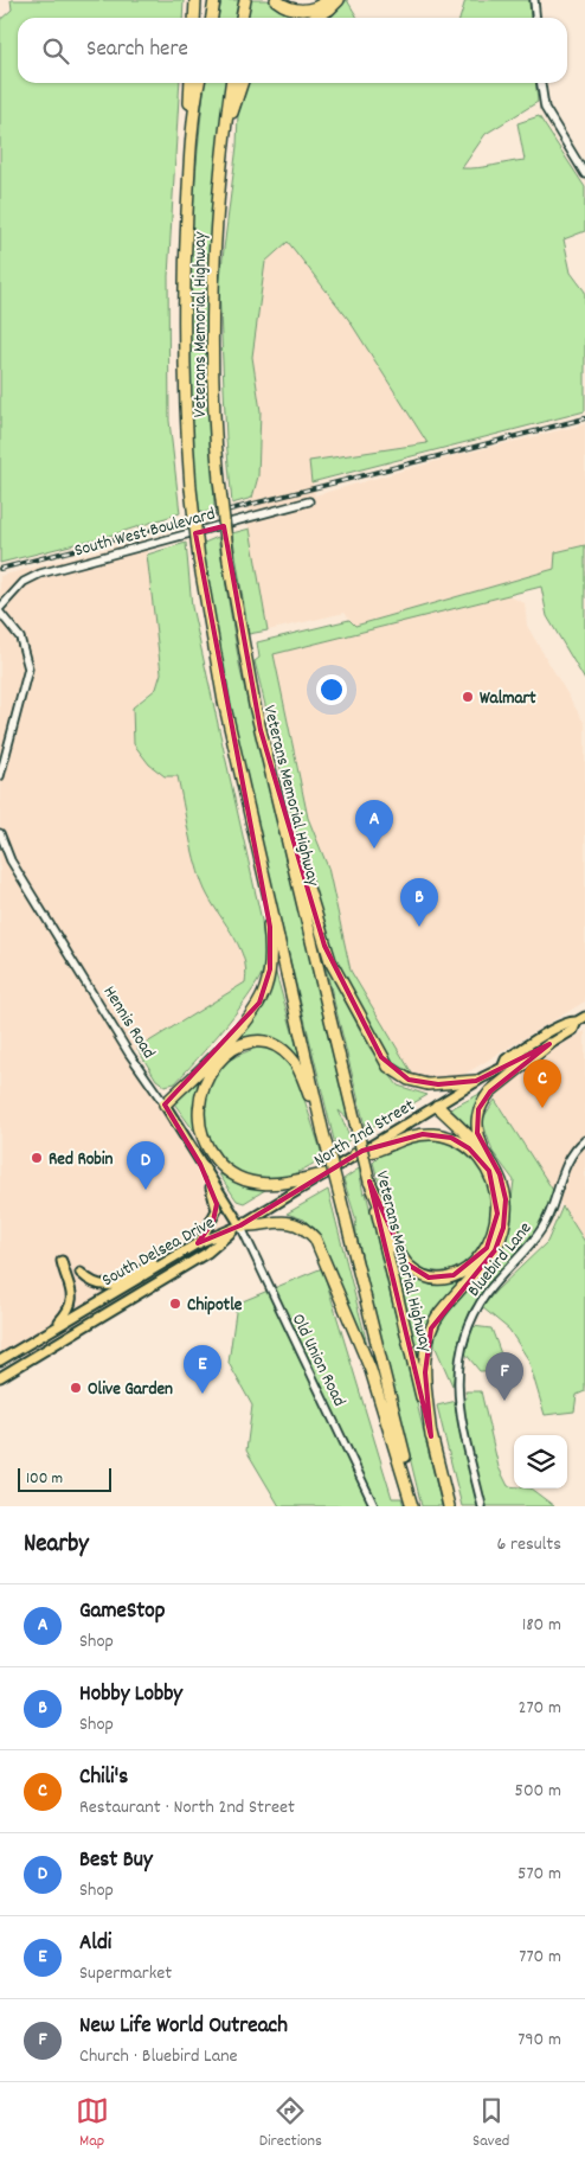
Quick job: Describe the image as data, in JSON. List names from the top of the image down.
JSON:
{
  "streets": {
    "highway": ["Veterans Memorial Highway"],
    "main road": ["Hennis Road", "North 2nd Street", "South Delsea Drive"],
    "street": ["South West Boulevard", "Bluebird Lane", "Old Union Road"]
  },
  "crossings": [
    ["Hennis Road", "North 2nd Street"],
    ["Hennis Road", "South Delsea Drive"],
    ["Hennis Road", "Old Union Road"],
    ["North 2nd Street", "South Delsea Drive"],
    ["North 2nd Street", "Old Union Road"],
    ["South Delsea Drive", "Old Union Road"]
  ],
  "places": [
    "Walmart",
    "Red Robin",
    "Chipotle",
    "Olive Garden"
  ],
  "scale_bar": "100 m",
  "page": {
    "search": "Search here",
    "pins": [
      "A",
      "B",
      "C",
      "D",
      "E",
      "F"
    ],
    "scale": "100 m",
    "heading": ["Nearby", "6 results"],
    "list": [
      {
        "mark": "A",
        "name": "GameStop",
        "note": "Shop",
        "value": "180 m"
      },
      {
        "mark": "B",
        "name": "Hobby Lobby",
        "note": "Shop",
        "value": "270 m"
      },
      {
        "mark": "C",
        "name": "Chili's",
        "note": "Restaurant · North 2nd Street",
        "value": "500 m"
      },
      {
        "mark": "D",
        "name": "Best Buy",
        "note": "Shop",
        "value": "570 m"
      },
      {
        "mark": "E",
        "name": "Aldi",
        "note": "Supermarket",
        "value": "770 m"
      },
      {
        "mark": "F",
        "name": "New Life World Outreach",
        "note": "Church · Bluebird Lane",
        "value": "790 m"
      }
    ],
    "nav": ["Map", "Directions", "Saved"]
  }
}
